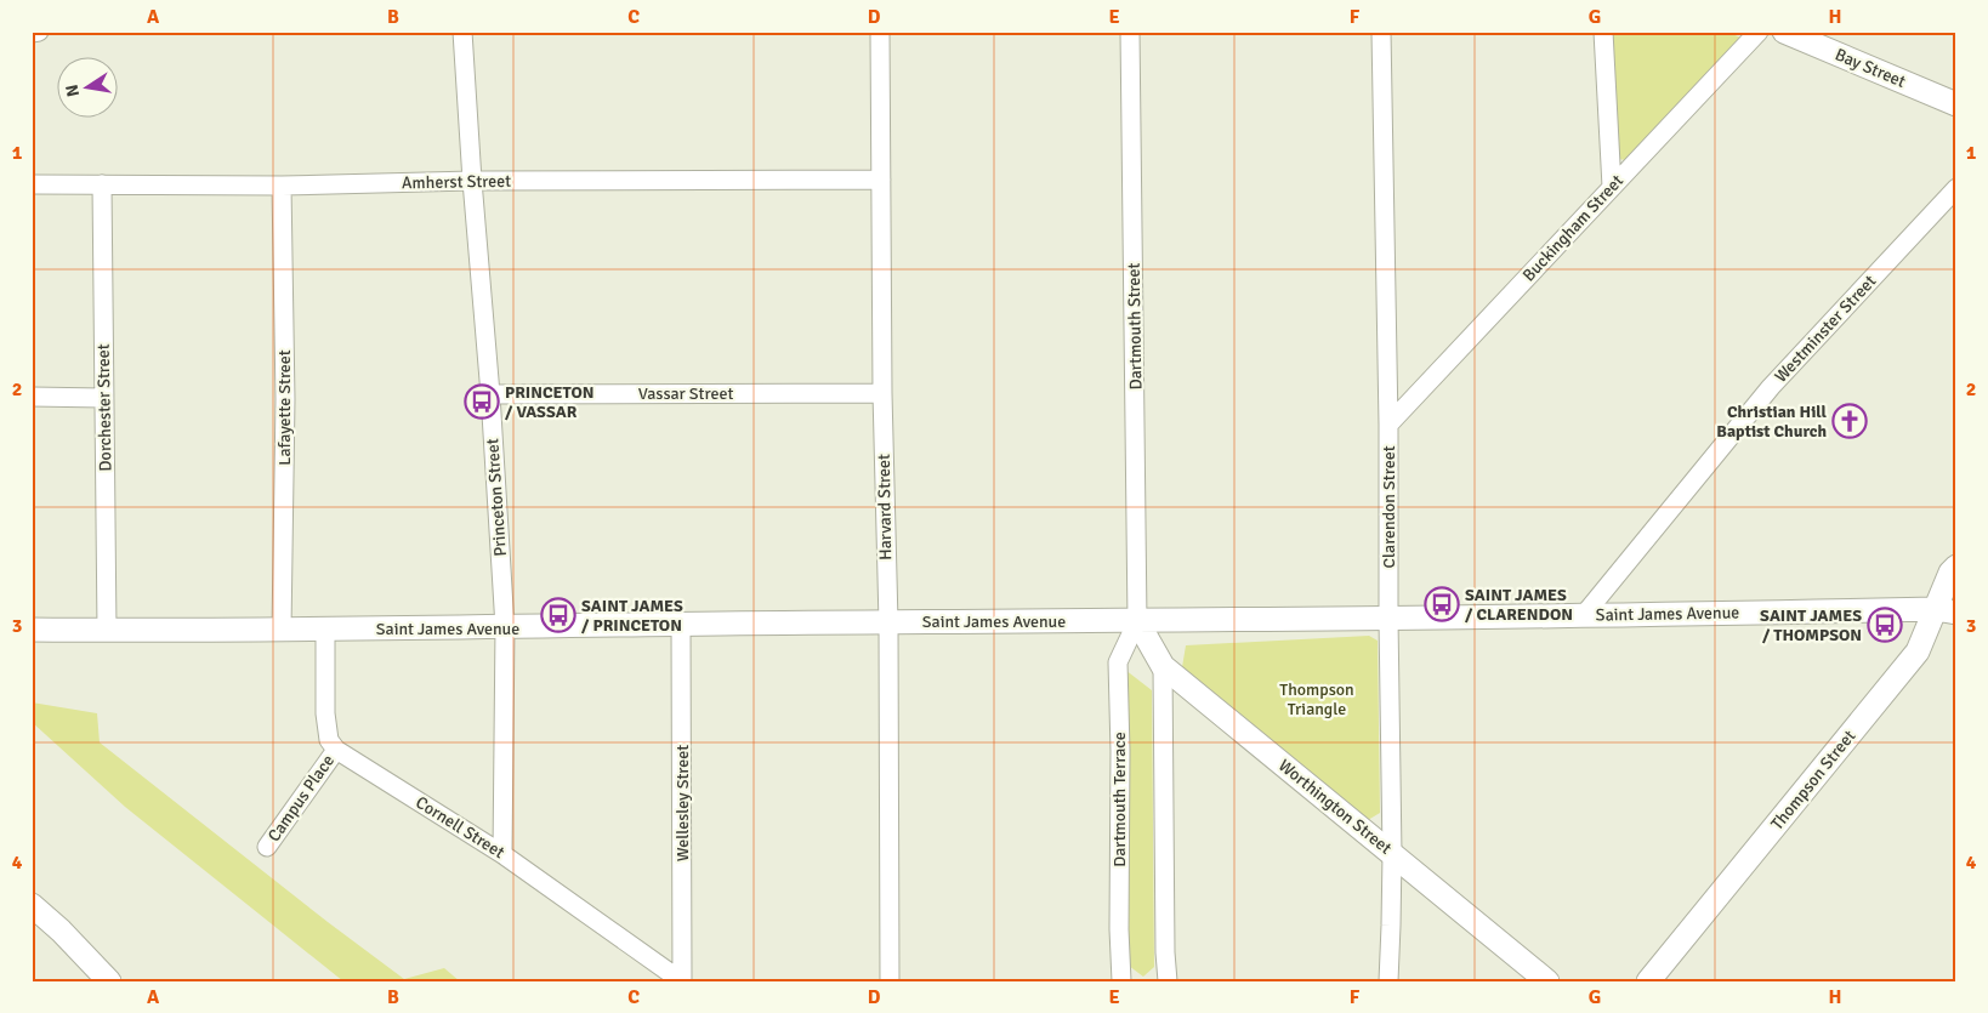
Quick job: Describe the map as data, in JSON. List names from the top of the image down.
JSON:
{
  "streets": {
    "main road": [
      "Bay Street",
      "Saint James Avenue",
      "Thompson Street",
      "Worthington Street"
    ],
    "street": [
      "Amherst Street",
      "Buckingham Street",
      "Dartmouth Street",
      "Westminster Street",
      "Vassar Street",
      "Dorchester Street",
      "Lafayette Street",
      "Princeton Street",
      "Harvard Street",
      "Clarendon Street",
      "Campus Place",
      "Dartmouth Terrace",
      "Wellesley Street",
      "Cornell Street"
    ]
  },
  "crossings": [
    ["Amherst Street", "Dorchester Street"],
    ["Amherst Street", "Lafayette Street"],
    ["Amherst Street", "Princeton Street"],
    ["Amherst Street", "Harvard Street"],
    ["Buckingham Street", "Clarendon Street"],
    ["Dartmouth Street", "Saint James Avenue"],
    ["Dartmouth Street", "Dartmouth Terrace"],
    ["Dartmouth Street", "Worthington Street"],
    ["Westminster Street", "Saint James Avenue"],
    ["Vassar Street", "Princeton Street"],
    ["Vassar Street", "Harvard Street"],
    ["Dorchester Street", "Saint James Avenue"],
    ["Lafayette Street", "Saint James Avenue"],
    ["Princeton Street", "Saint James Avenue"],
    ["Princeton Street", "Cornell Street"],
    ["Harvard Street", "Saint James Avenue"],
    ["Clarendon Street", "Saint James Avenue"],
    ["Clarendon Street", "Worthington Street"],
    ["Saint James Avenue", "Thompson Street"],
    ["Saint James Avenue", "Dartmouth Terrace"],
    ["Saint James Avenue", "Wellesley Street"],
    ["Saint James Avenue", "Worthington Street"],
    ["Campus Place", "Cornell Street"],
    ["Dartmouth Terrace", "Worthington Street"],
    ["Wellesley Street", "Cornell Street"]
  ],
  "parks": ["Thompson Triangle"],
  "places": {
    "bus stop": [
      "PRINCETON / VASSAR",
      "SAINT JAMES / CLARENDON",
      "SAINT JAMES / PRINCETON",
      "SAINT JAMES / THOMPSON"
    ],
    "church": ["Christian Hill Baptist Church"]
  },
  "north": "left",
  "grid": {
    "columns": [
      "A",
      "B",
      "C",
      "D",
      "E",
      "F",
      "G",
      "H"
    ],
    "rows": [
      "1",
      "2",
      "3",
      "4"
    ]
  }
}
